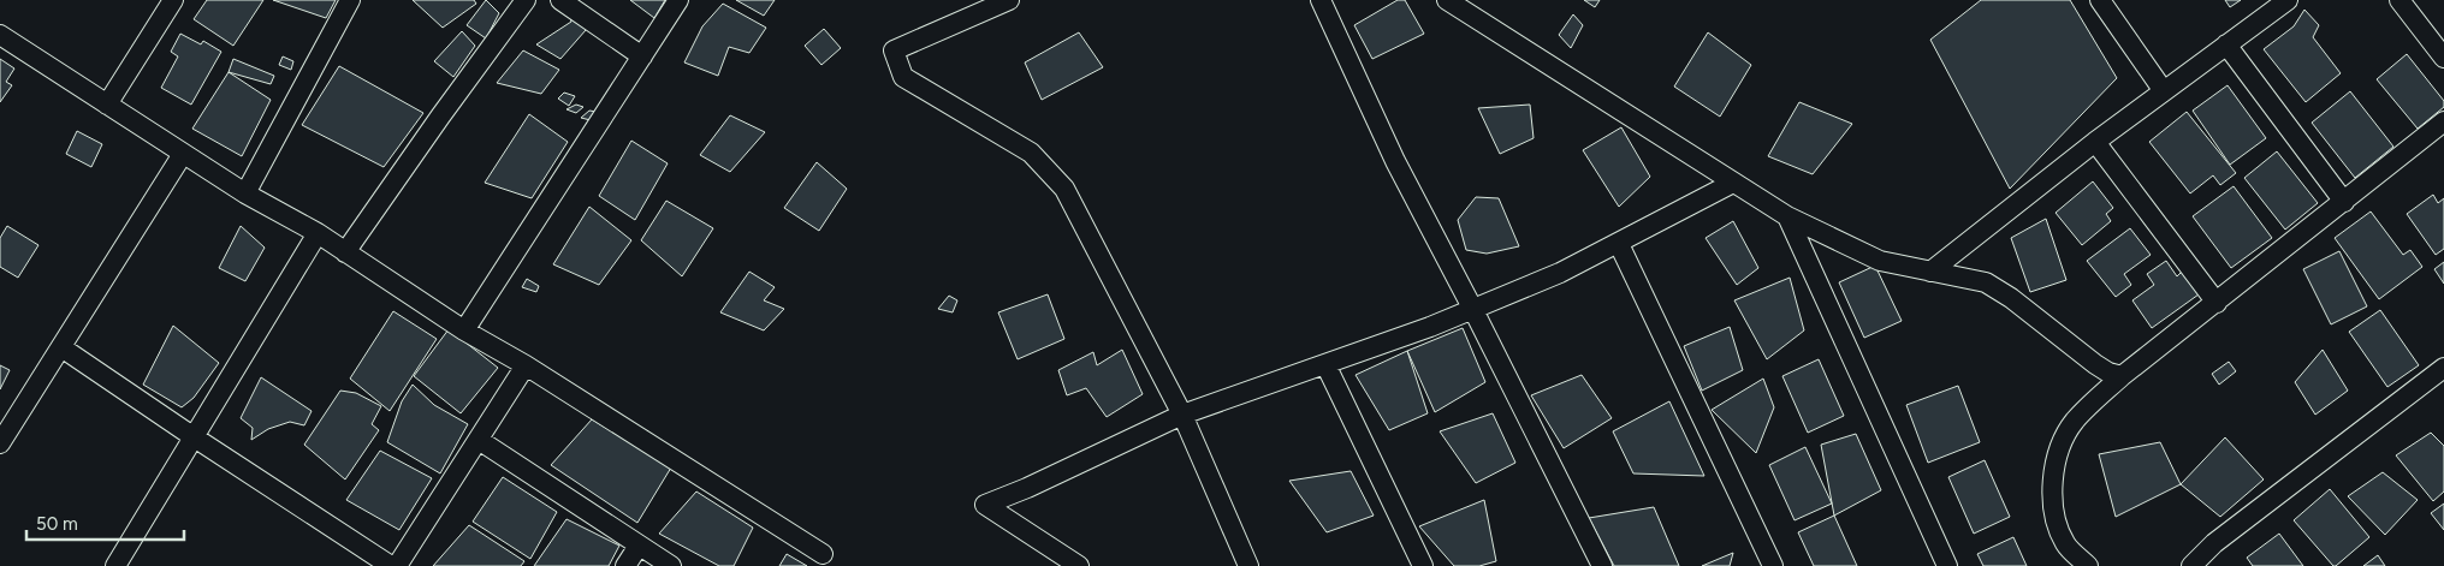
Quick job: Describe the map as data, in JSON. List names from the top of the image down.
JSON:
{
  "scale_bar": "50 m"
}
